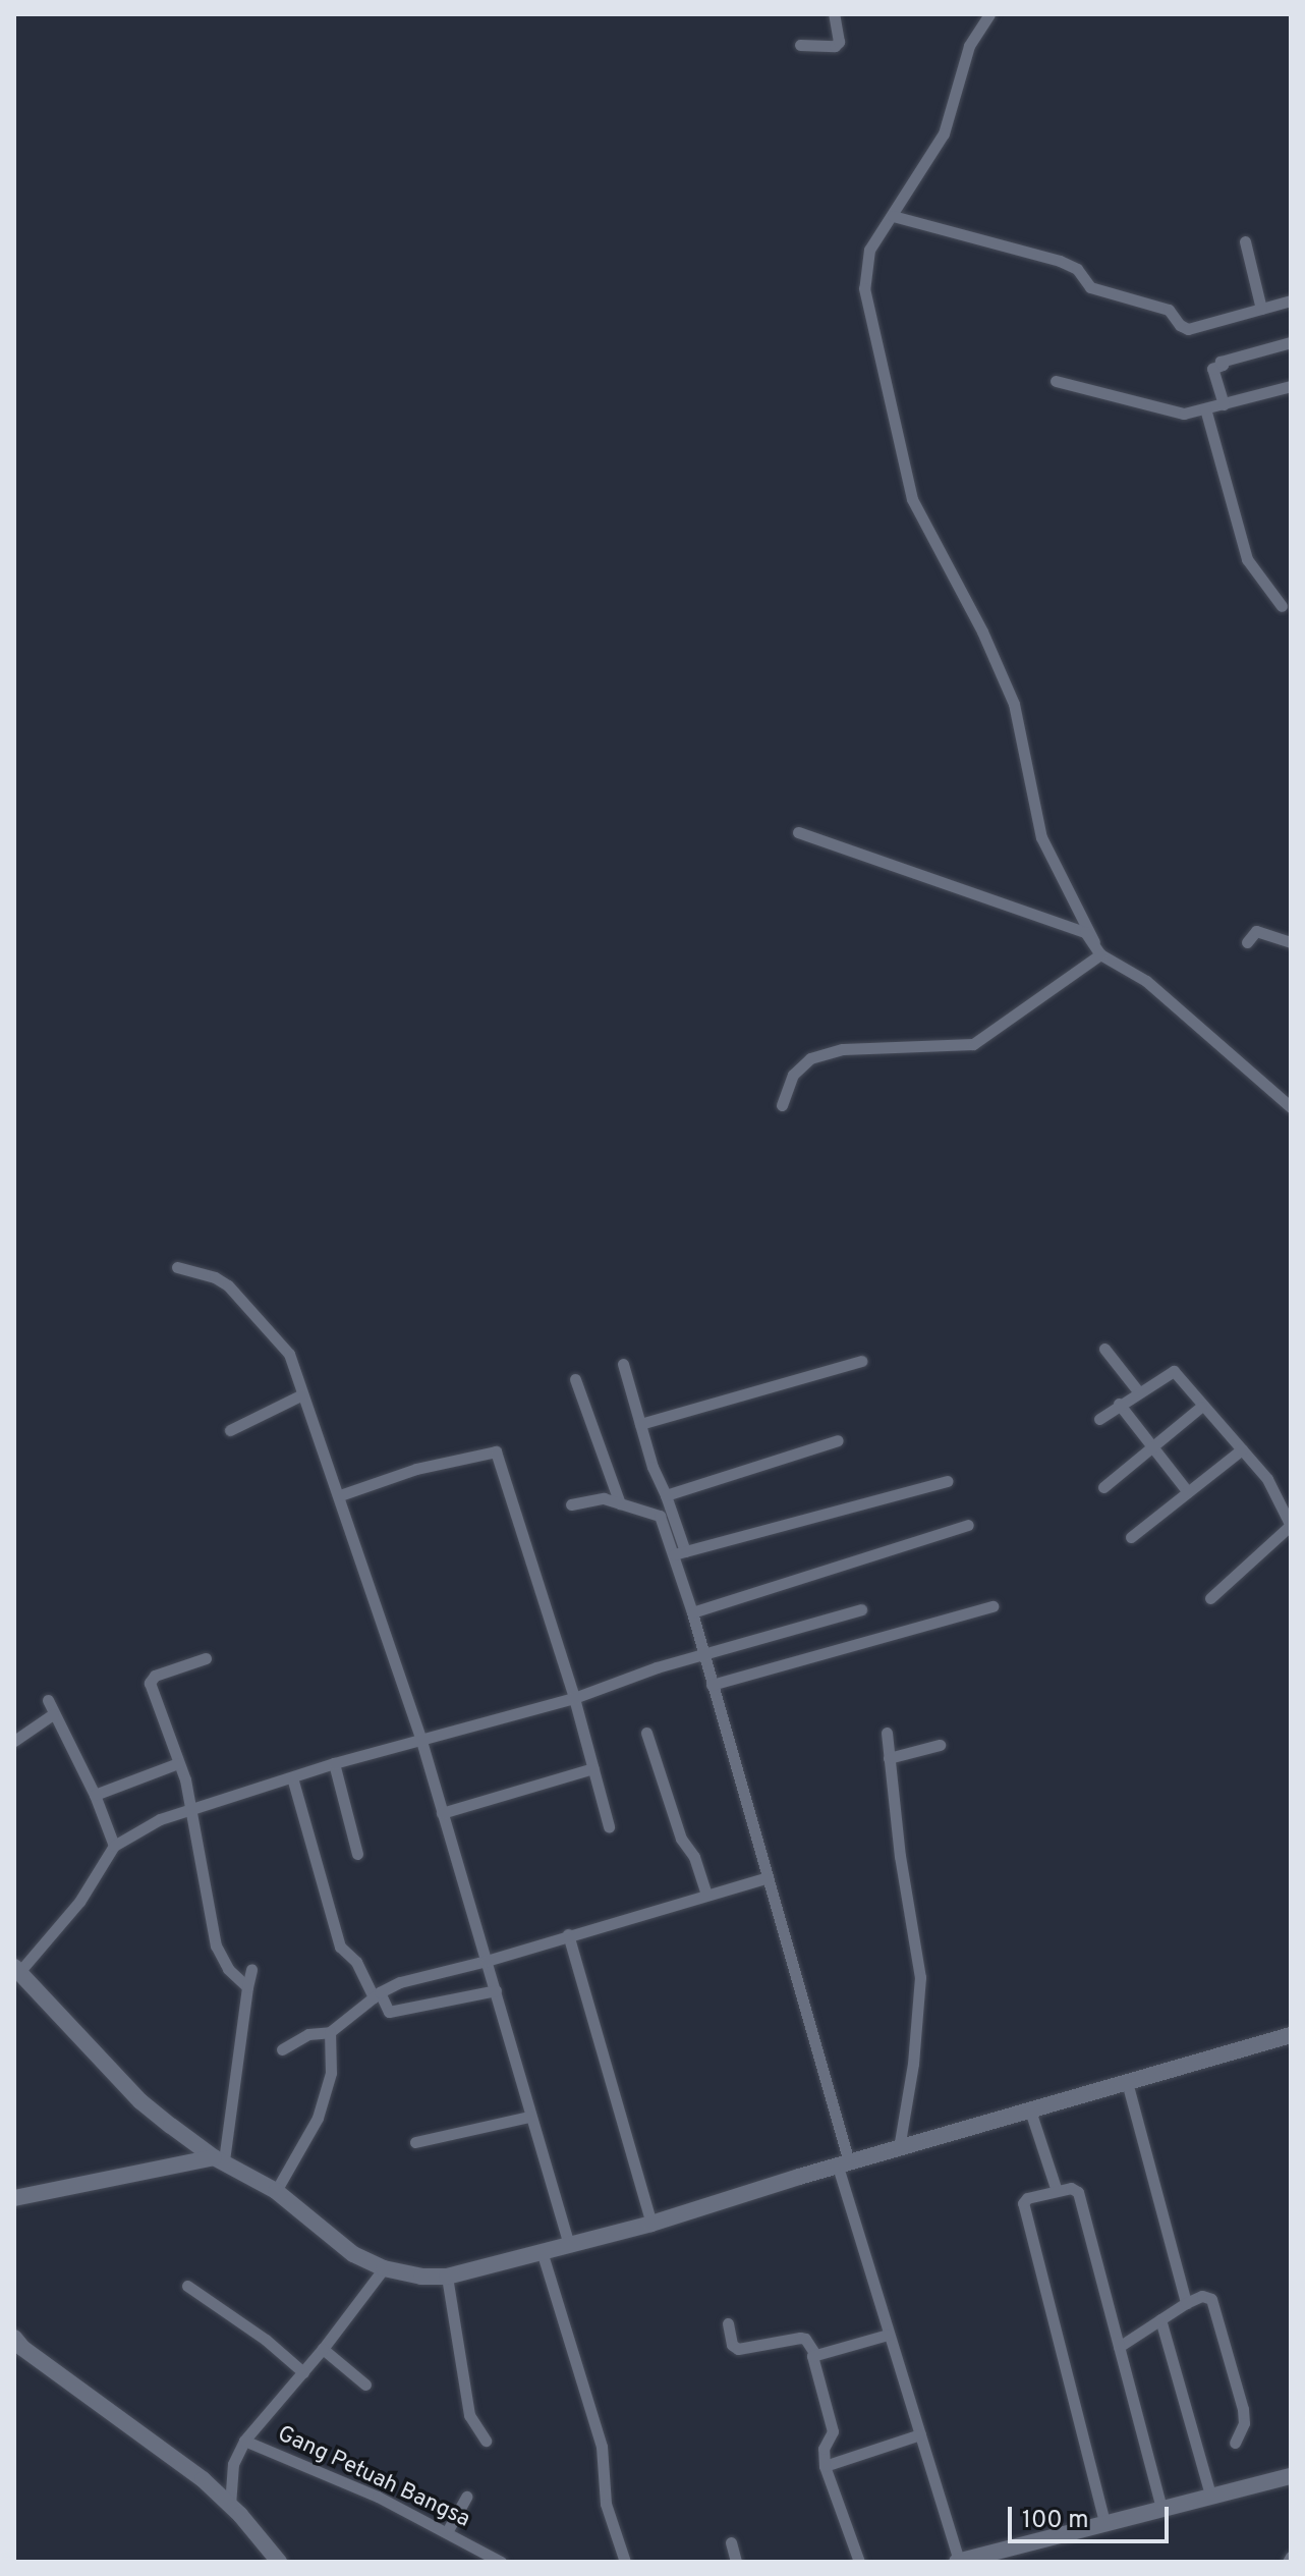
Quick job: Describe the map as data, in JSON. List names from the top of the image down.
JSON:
{
  "streets": {
    "street": ["Gang Petuah Bangsa"]
  },
  "scale_bar": "100 m"
}
